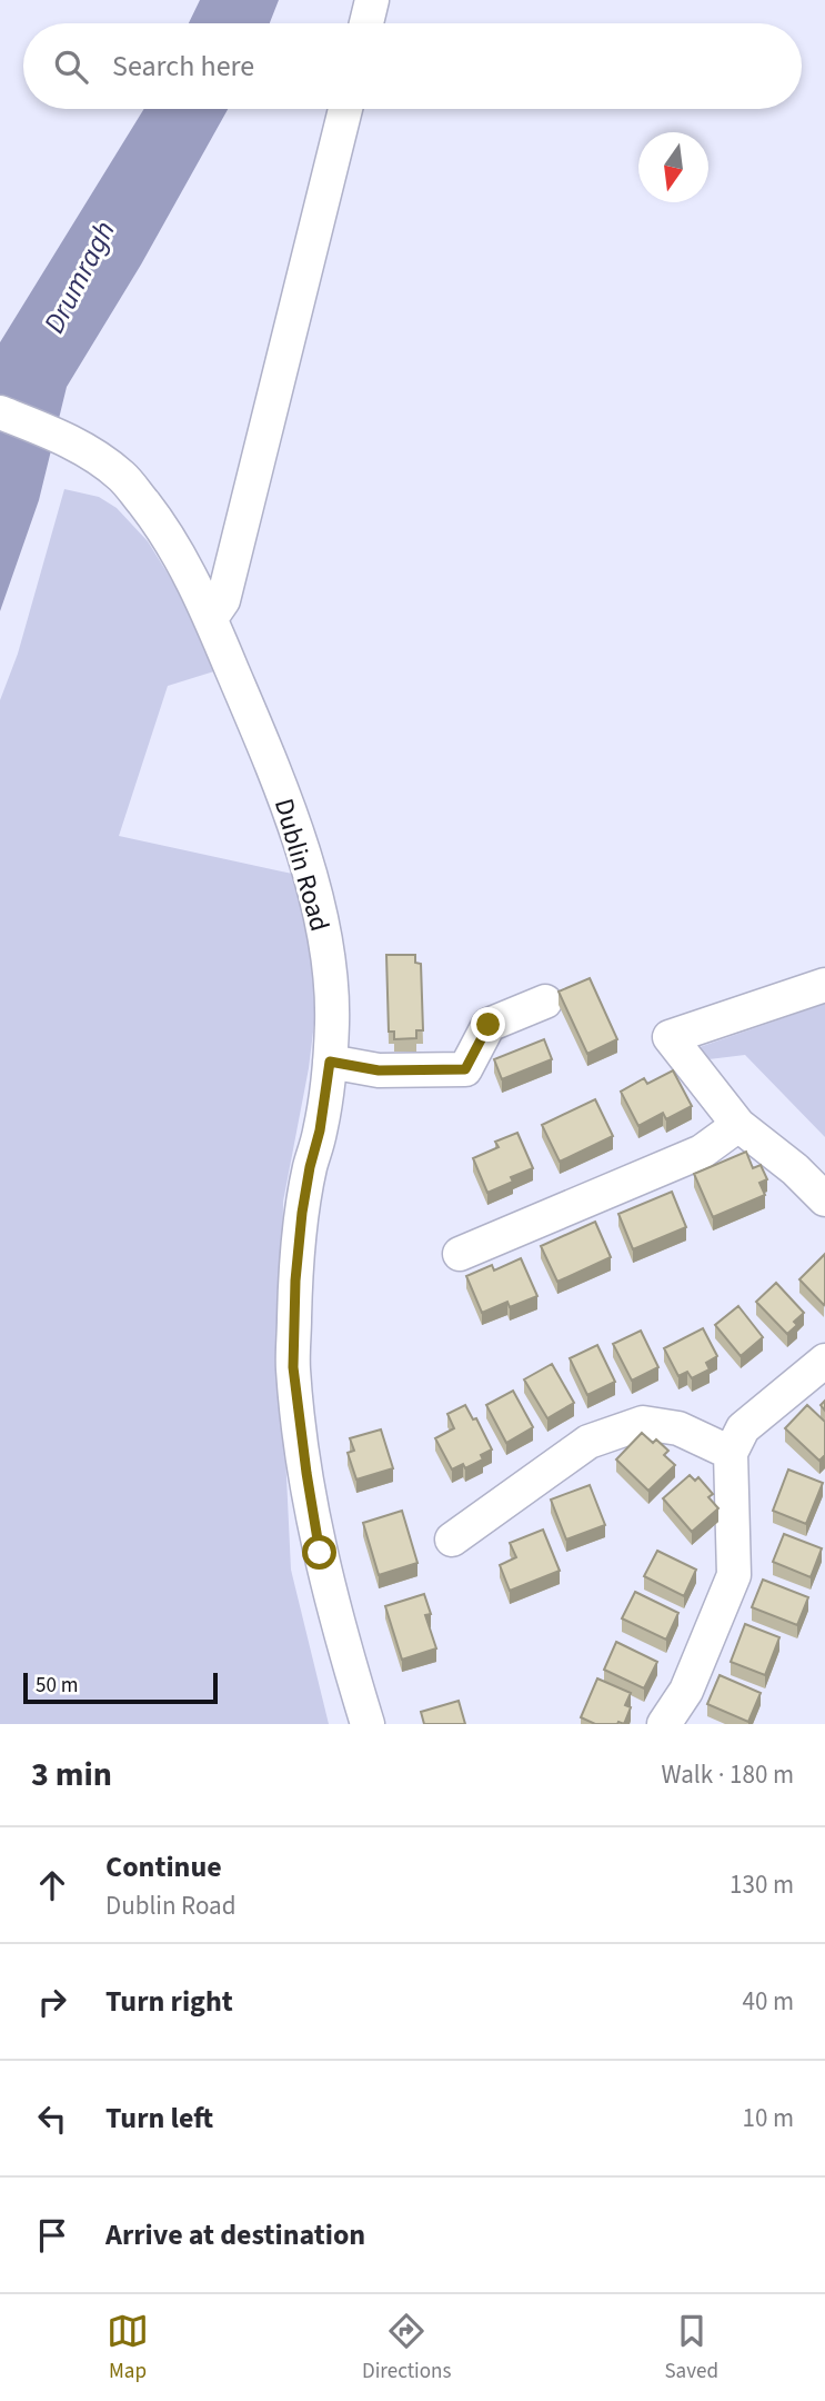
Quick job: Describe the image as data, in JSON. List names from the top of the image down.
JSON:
{
  "streets": {
    "street": ["Dublin Road"]
  },
  "water": ["Drumragh"],
  "scale_bar": "50 m",
  "north": "bottom",
  "page": {
    "search": "Search here",
    "scale": "50 m",
    "heading": ["3 min", "Walk · 180 m"],
    "list": [
      ["Continue", "Dublin Road", "130 m"],
      ["Turn right", "40 m"],
      ["Turn left", "10 m"],
      "Arrive at destination"
    ],
    "nav": ["Map", "Directions", "Saved"]
  }
}
